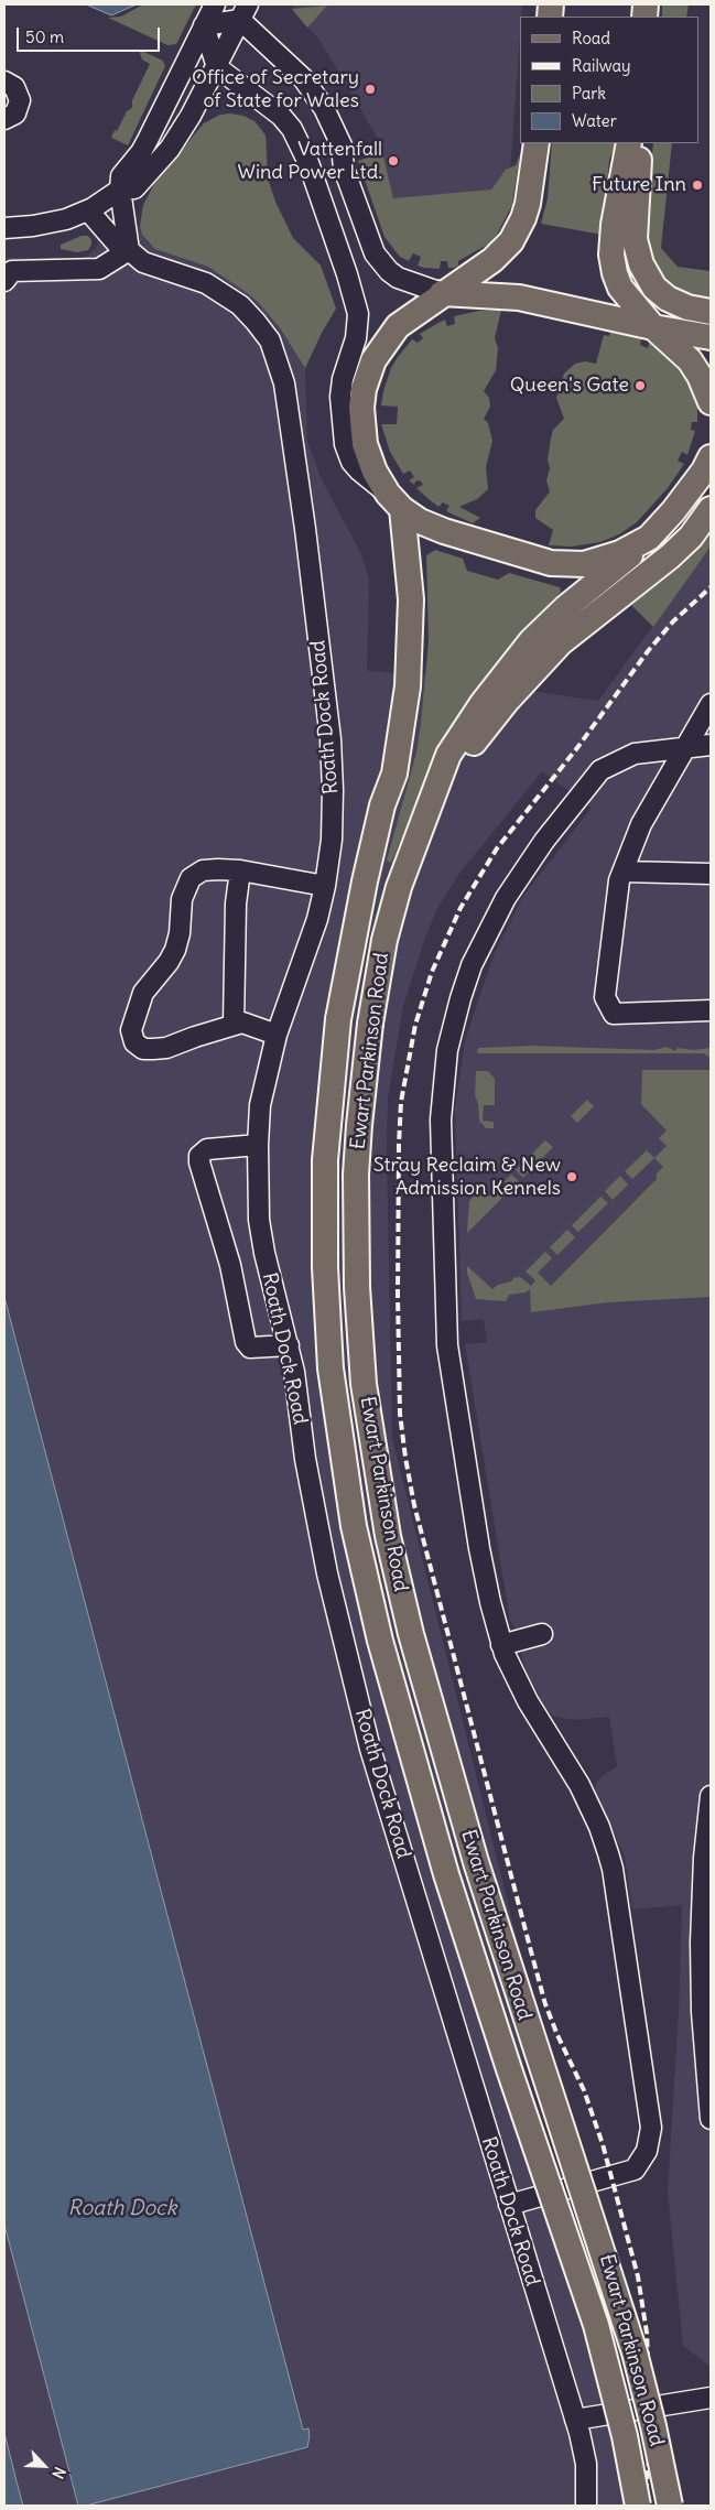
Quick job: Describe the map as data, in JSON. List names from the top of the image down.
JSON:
{
  "streets": {
    "main road": ["Ewart Parkinson Road"],
    "street": ["Roath Dock Road"]
  },
  "water": ["Roath Dock"],
  "places": [
    "Office of Secretary of State for Wales",
    "Vattenfall Wind Power Ltd.",
    "Future Inn",
    "Queen's Gate",
    "Stray Reclaim & New Admission Kennels"
  ],
  "legend": [
    "Road",
    "Railway",
    "Park",
    "Water"
  ],
  "scale_bar": "50 m",
  "north": "bottom right"
}
